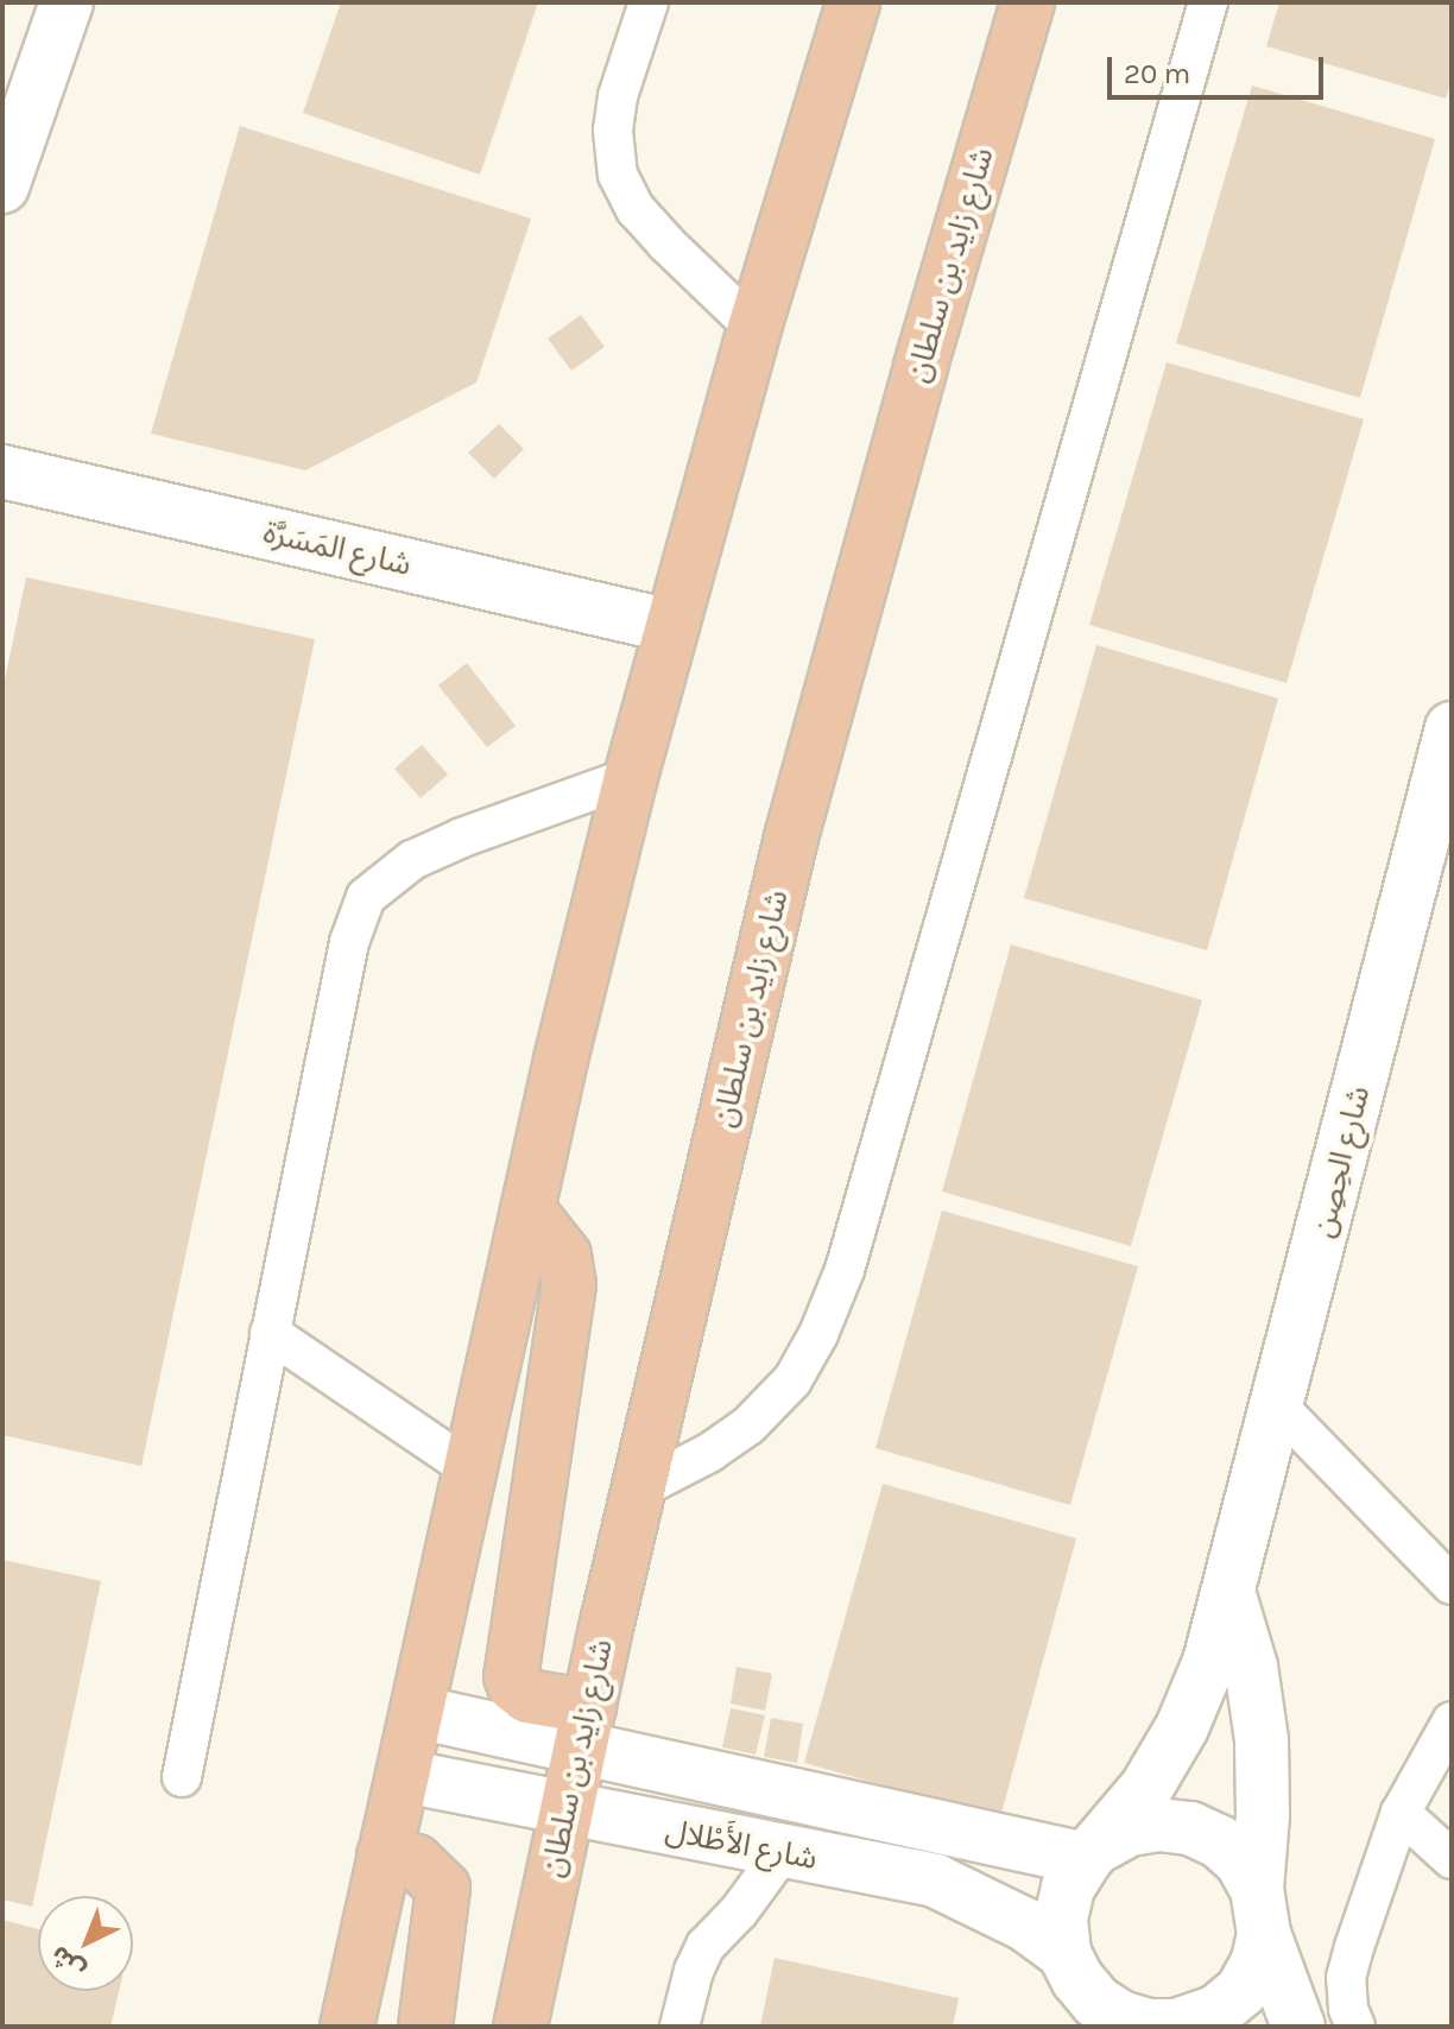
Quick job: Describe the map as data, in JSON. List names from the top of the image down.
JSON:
{
  "streets": {
    "highway": ["شارع زايد بن سلطان"],
    "street": ["شارع المَسَرَّة", "شارع الحِصِن", "شارع الأَطْلال"]
  },
  "crossings": [
    ["شارع زايد بن سلطان", "شارع الأَطْلال"],
    ["شارع الحِصِن", "شارع الأَطْلال"]
  ],
  "scale_bar": "20 m",
  "north": "bottom left"
}
